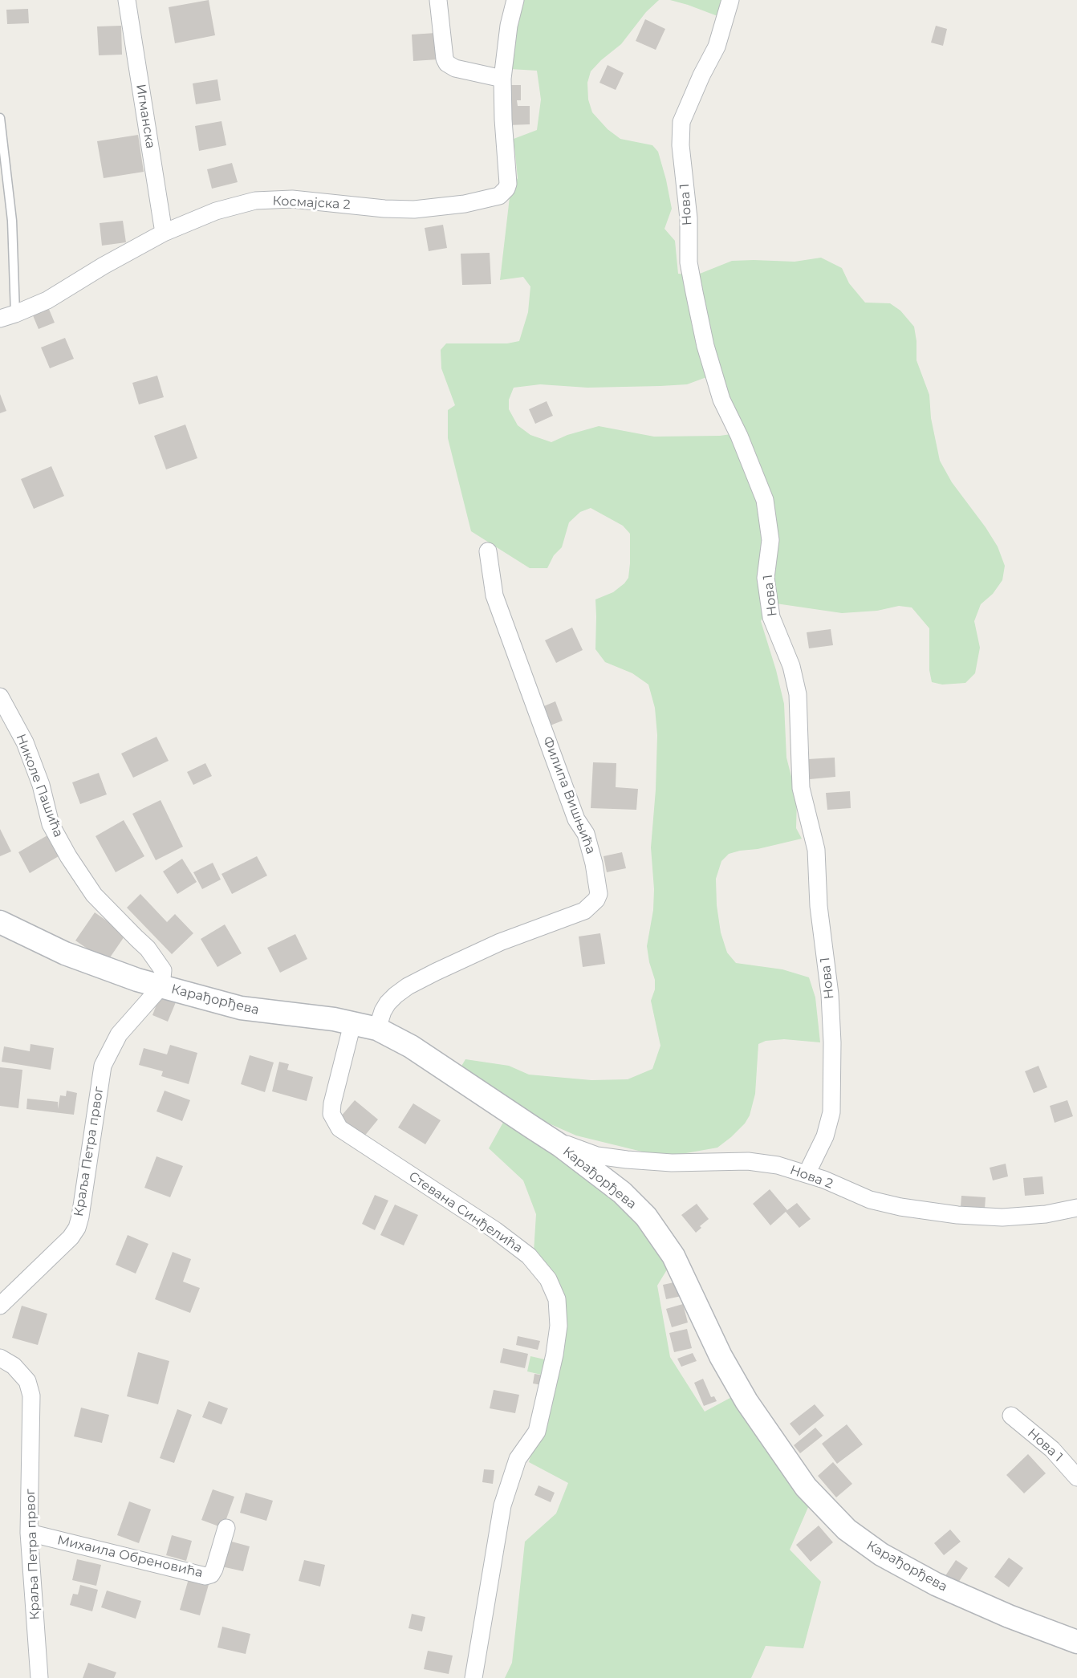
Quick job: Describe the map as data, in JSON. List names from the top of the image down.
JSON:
{
  "streets": {
    "street": [
      "Игманска",
      "Космајска 2",
      "Нова 1",
      "Николе Пашића",
      "Филипа Вишњића",
      "Карађорђева",
      "Краља Петра првог",
      "Нова 2",
      "Стевана Синђелића",
      "Михаила Обреновића"
    ]
  },
  "crossings": [
    ["Игманска", "Космајска 2"],
    ["Нова 1", "Нова 2"],
    ["Николе Пашића", "Карађорђева"],
    ["Николе Пашића", "Краља Петра првог"],
    ["Филипа Вишњића", "Карађорђева"],
    ["Карађорђева", "Краља Петра првог"],
    ["Карађорђева", "Нова 2"],
    ["Карађорђева", "Стевана Синђелића"],
    ["Краља Петра првог", "Михаила Обреновића"]
  ]
}
